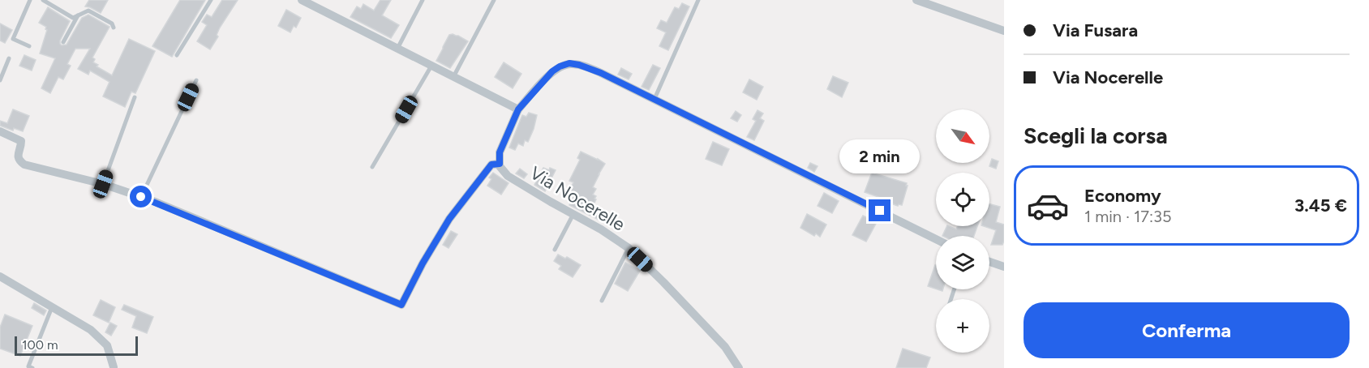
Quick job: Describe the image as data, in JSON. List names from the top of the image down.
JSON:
{
  "streets": {
    "street": ["Via Nocerelle"]
  },
  "scale_bar": "100 m",
  "north": "bottom right",
  "page": {
    "banner": ["Via Fusara", "Via Nocerelle"],
    "heading": "Scegli la corsa",
    "map_buttons": "+",
    "bubble": "2 min",
    "list": [
      {
        "name": "Economy",
        "note": "1 min · 17:35",
        "value": "3.45 €"
      }
    ],
    "buttons": "Conferma",
    "scale": "100 m"
  }
}
